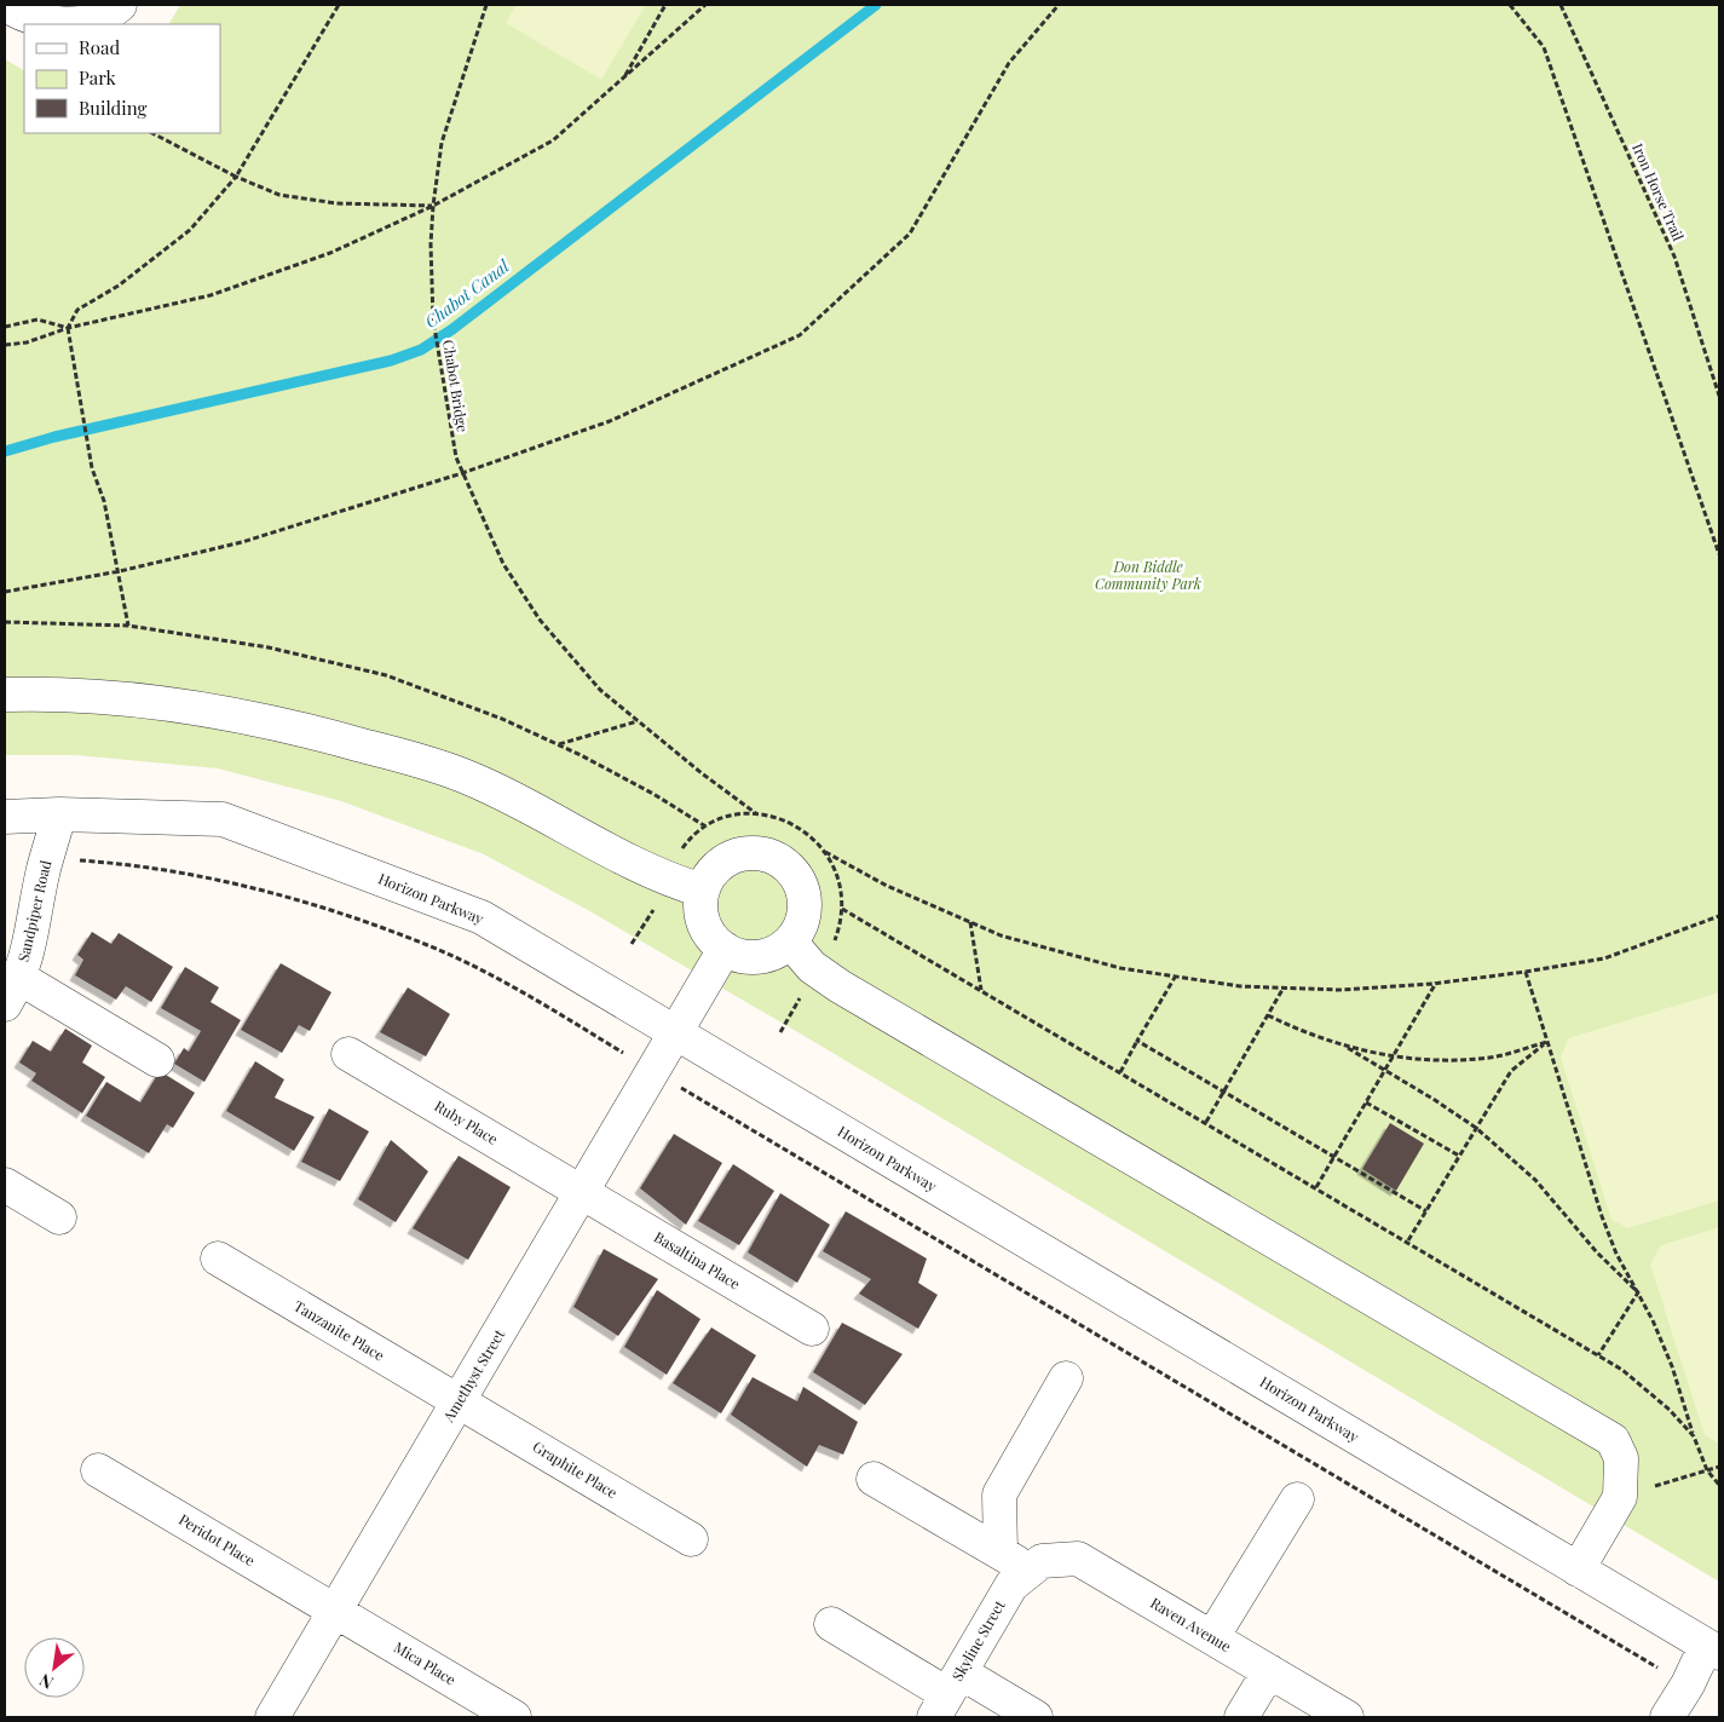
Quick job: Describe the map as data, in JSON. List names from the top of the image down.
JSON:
{
  "streets": {
    "street": [
      "Horizon Parkway",
      "Sandpiper Road",
      "Ruby Place",
      "Basaltina Place",
      "Tanzanite Place",
      "Amethyst Street",
      "Graphite Place",
      "Peridot Place",
      "Raven Avenue",
      "Skyline Street",
      "Mica Place"
    ],
    "path": ["Iron Horse Trail", "Chabot Bridge"]
  },
  "crossings": [
    ["Horizon Parkway", "Sandpiper Road"],
    ["Horizon Parkway", "Amethyst Street"],
    ["Ruby Place", "Basaltina Place"],
    ["Ruby Place", "Amethyst Street"],
    ["Basaltina Place", "Amethyst Street"],
    ["Tanzanite Place", "Amethyst Street"],
    ["Tanzanite Place", "Graphite Place"],
    ["Amethyst Street", "Graphite Place"],
    ["Amethyst Street", "Peridot Place"],
    ["Amethyst Street", "Mica Place"],
    ["Peridot Place", "Mica Place"],
    ["Raven Avenue", "Skyline Street"]
  ],
  "water": ["Chabot Canal"],
  "parks": ["Don Biddle Community Park"],
  "legend": ["Road", "Park", "Building"],
  "north": "bottom left"
}
